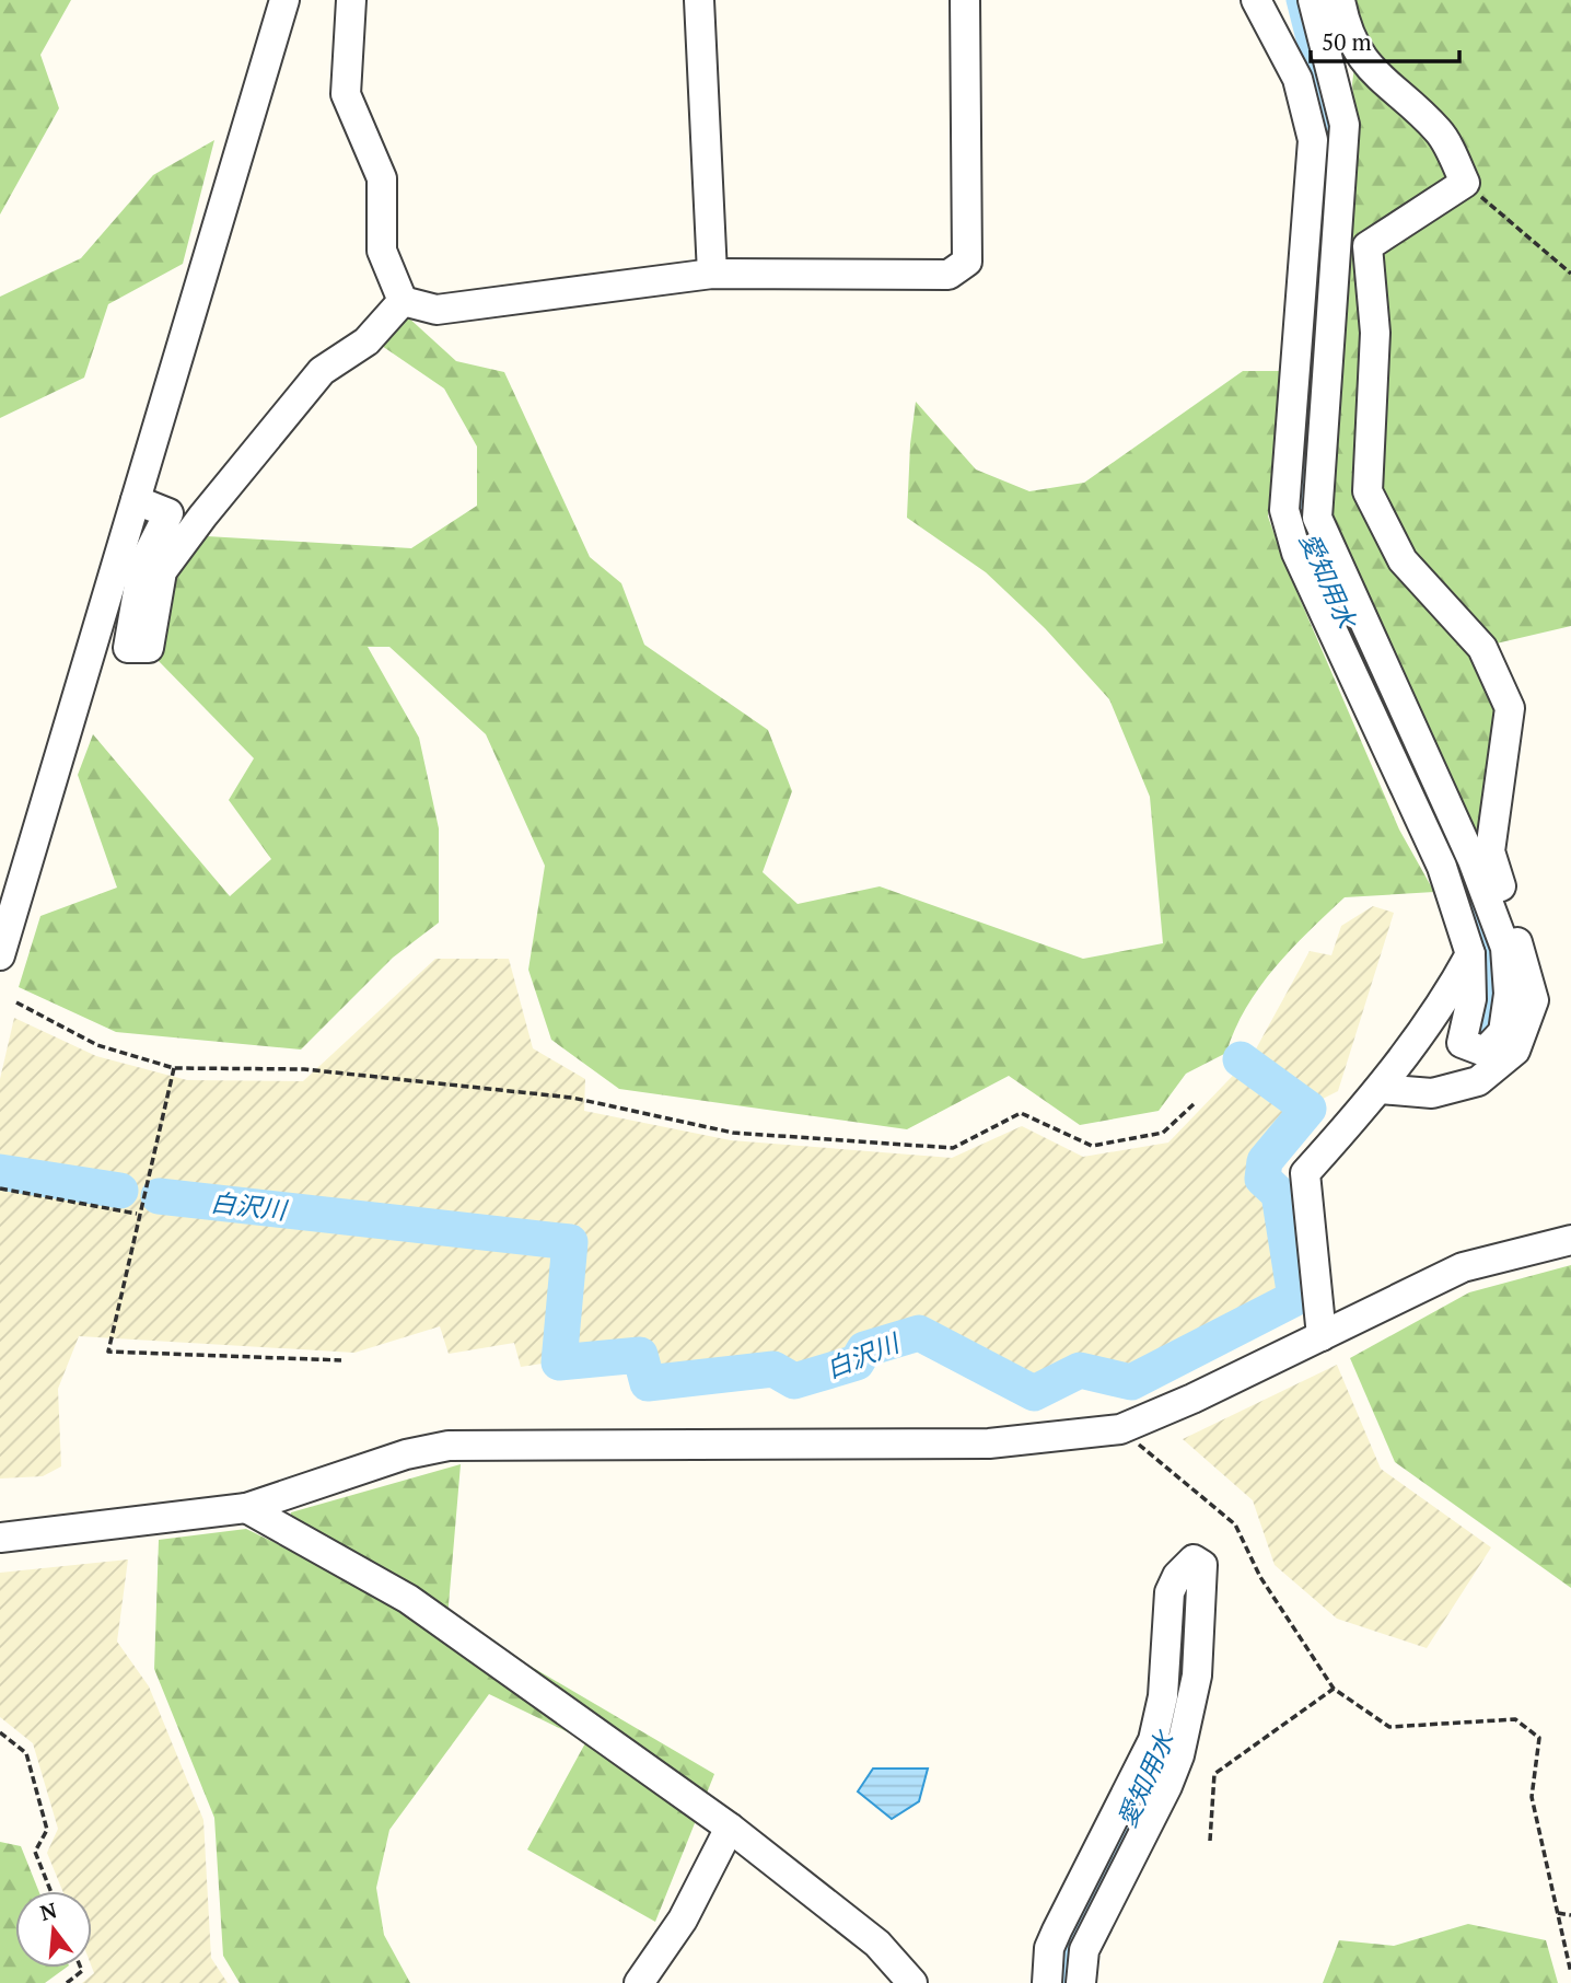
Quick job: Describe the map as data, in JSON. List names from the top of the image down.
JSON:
{
  "water": ["愛知用水", "白沢川"],
  "scale_bar": "50 m",
  "north": "top"
}
